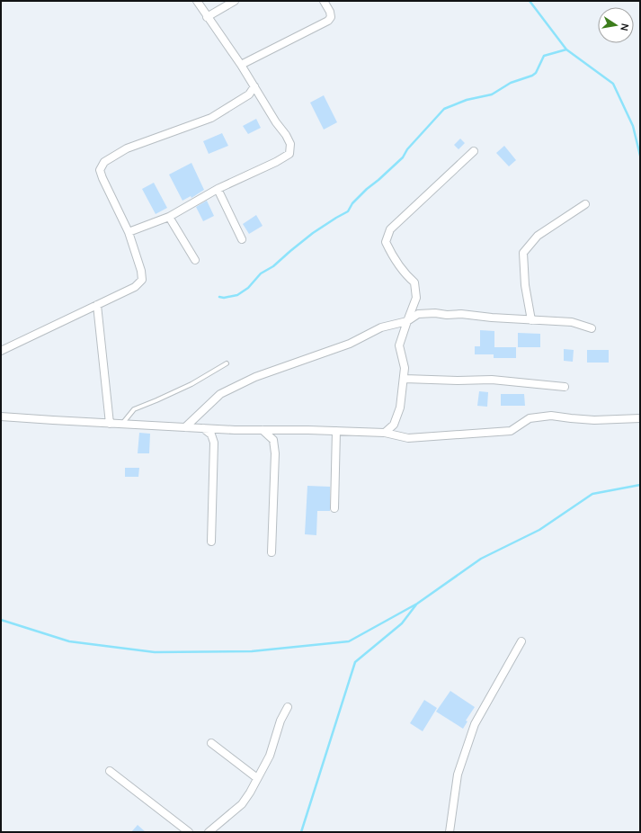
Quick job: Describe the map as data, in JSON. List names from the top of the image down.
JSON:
{
  "north": "right"
}
